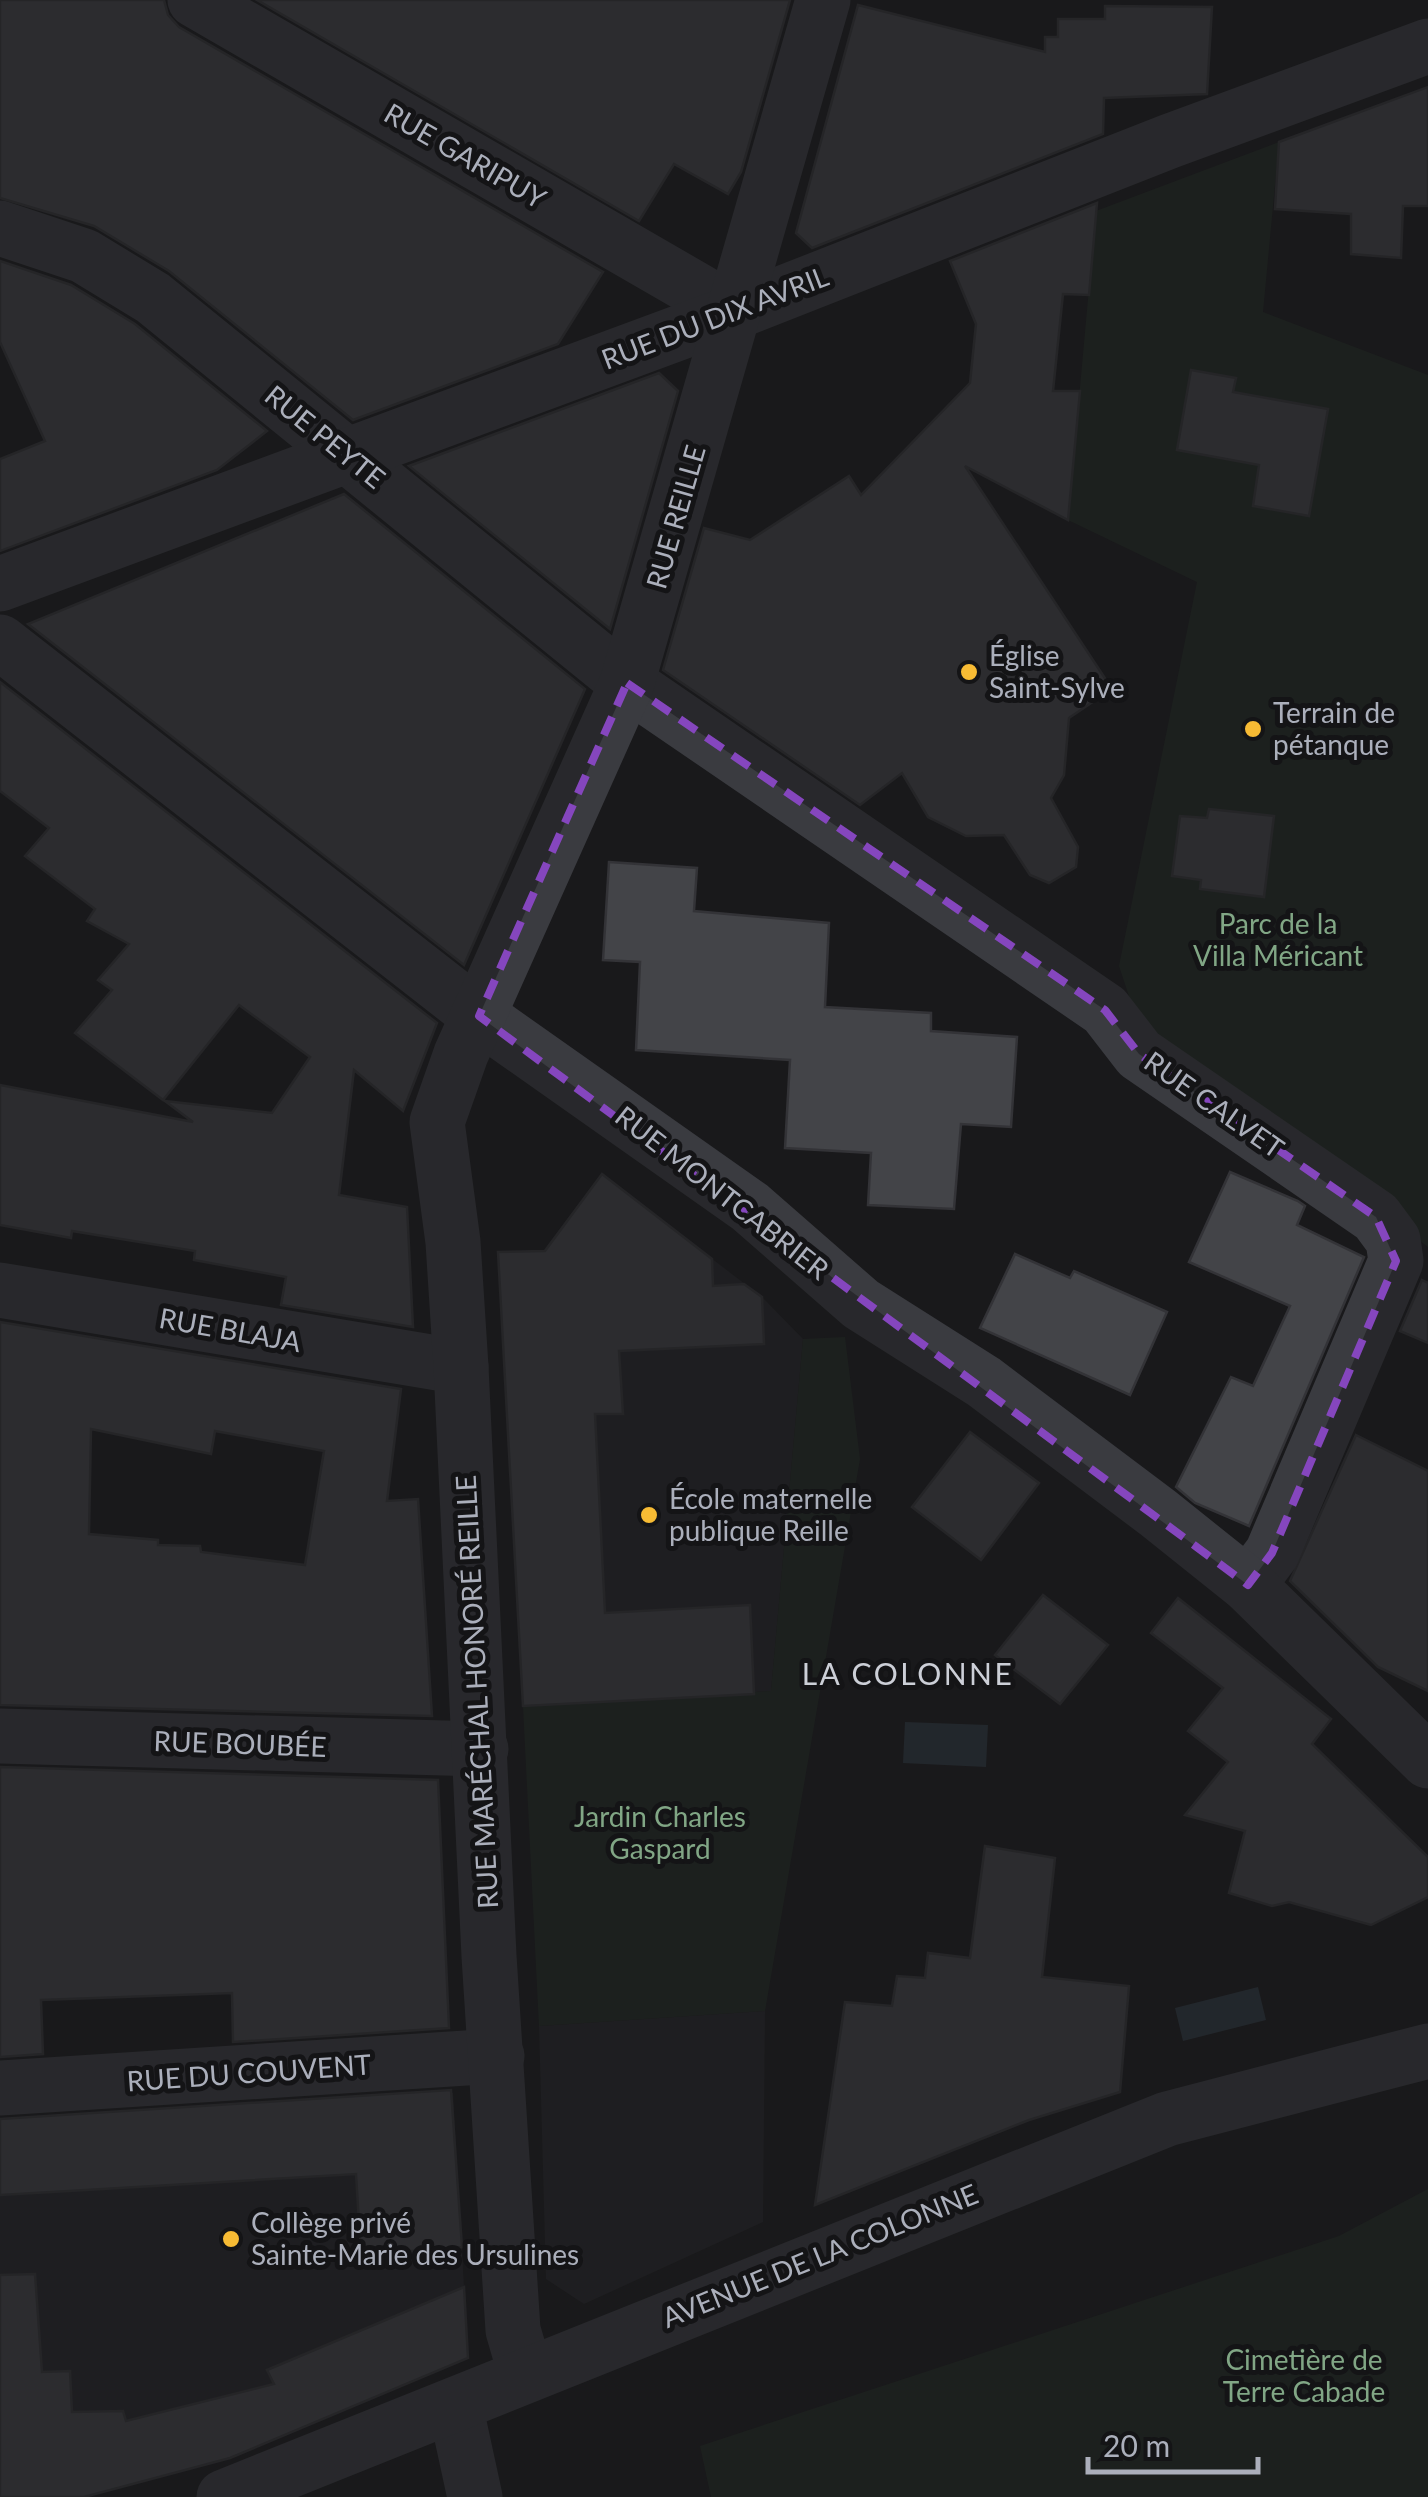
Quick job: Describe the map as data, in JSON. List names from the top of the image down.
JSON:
{
  "streets": {
    "street": [
      "RUE GARIPUY",
      "RUE DU DIX AVRIL",
      "RUE PEYTE",
      "RUE REILLE",
      "RUE CALVET",
      "RUE MONTCABRIER",
      "RUE BLAJA",
      "RUE MARÉCHAL HONORÉ REILLE",
      "RUE BOUBÉE",
      "RUE DU COUVENT",
      "AVENUE DE LA COLONNE"
    ]
  },
  "crossings": [
    ["RUE GARIPUY", "RUE DU DIX AVRIL"],
    ["RUE GARIPUY", "RUE REILLE"],
    ["RUE DU DIX AVRIL", "RUE PEYTE"],
    ["RUE DU DIX AVRIL", "RUE REILLE"],
    ["RUE PEYTE", "RUE REILLE"],
    ["RUE PEYTE", "RUE CALVET"],
    ["RUE REILLE", "RUE CALVET"],
    ["RUE REILLE", "RUE MONTCABRIER"],
    ["RUE REILLE", "RUE MARÉCHAL HONORÉ REILLE"],
    ["RUE CALVET", "RUE MONTCABRIER"],
    ["RUE MONTCABRIER", "RUE MARÉCHAL HONORÉ REILLE"],
    ["RUE BLAJA", "RUE MARÉCHAL HONORÉ REILLE"],
    ["RUE MARÉCHAL HONORÉ REILLE", "RUE BOUBÉE"],
    ["RUE MARÉCHAL HONORÉ REILLE", "RUE DU COUVENT"],
    ["RUE MARÉCHAL HONORÉ REILLE", "AVENUE DE LA COLONNE"]
  ],
  "districts": ["LA COLONNE"],
  "parks": ["Parc de la Villa Méricant", "Jardin Charles Gaspard", "Cimetière de Terre Cabade"],
  "places": [
    "Église Saint-Sylve",
    "Terrain de pétanque",
    "École maternelle publique Reille",
    "Collège privé Sainte-Marie des Ursulines"
  ],
  "scale_bar": "20 m"
}
